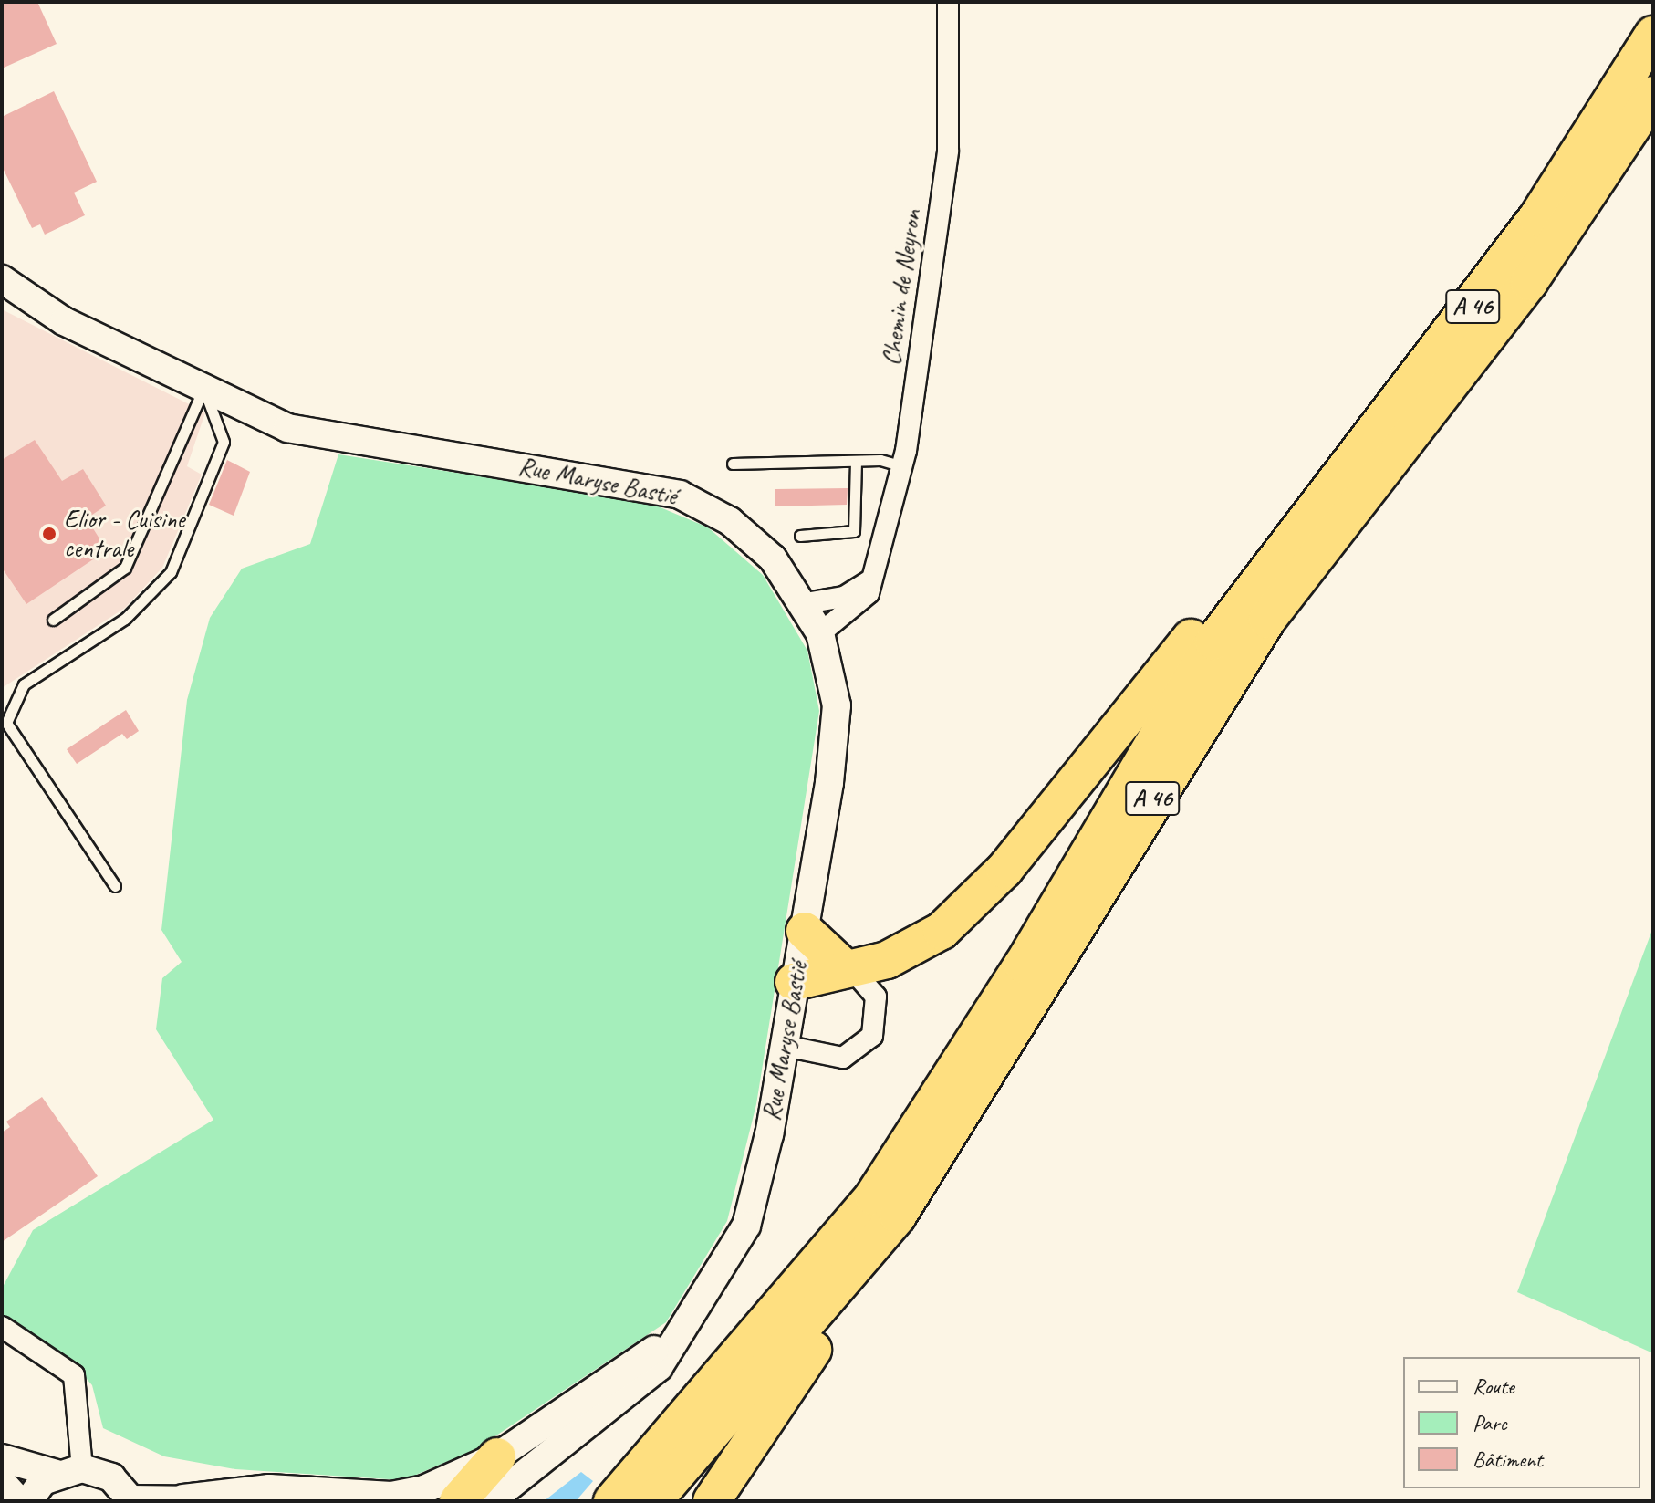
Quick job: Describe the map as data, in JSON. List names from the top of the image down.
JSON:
{
  "streets": {
    "highway": ["A 46"],
    "main road": ["Rue Maryse Bastié"],
    "street": ["Chemin de Neyron"]
  },
  "crossings": [
    ["Chemin de Neyron", "Rue Maryse Bastié"]
  ],
  "places": ["Elior - Cuisine centrale"],
  "legend": ["Route", "Parc", "Bâtiment"]
}
